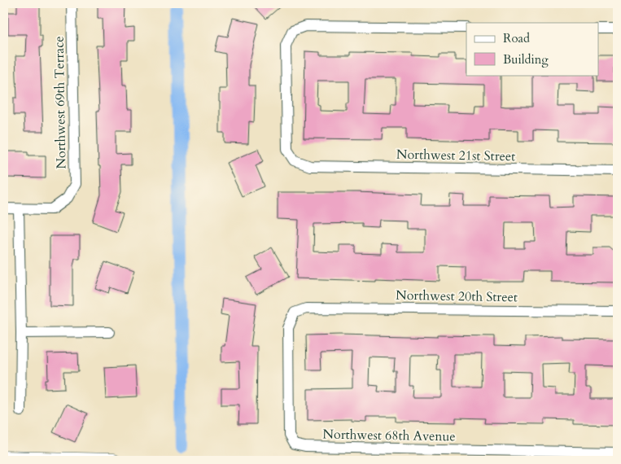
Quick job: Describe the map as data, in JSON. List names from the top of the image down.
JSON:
{
  "streets": {
    "street": [
      "Northwest 69th Terrace",
      "Northwest 21st Street",
      "Northwest 20th Street",
      "Northwest 68th Avenue"
    ]
  },
  "crossings": [
    ["Northwest 20th Street", "Northwest 68th Avenue"]
  ],
  "legend": ["Road", "Building"]
}
